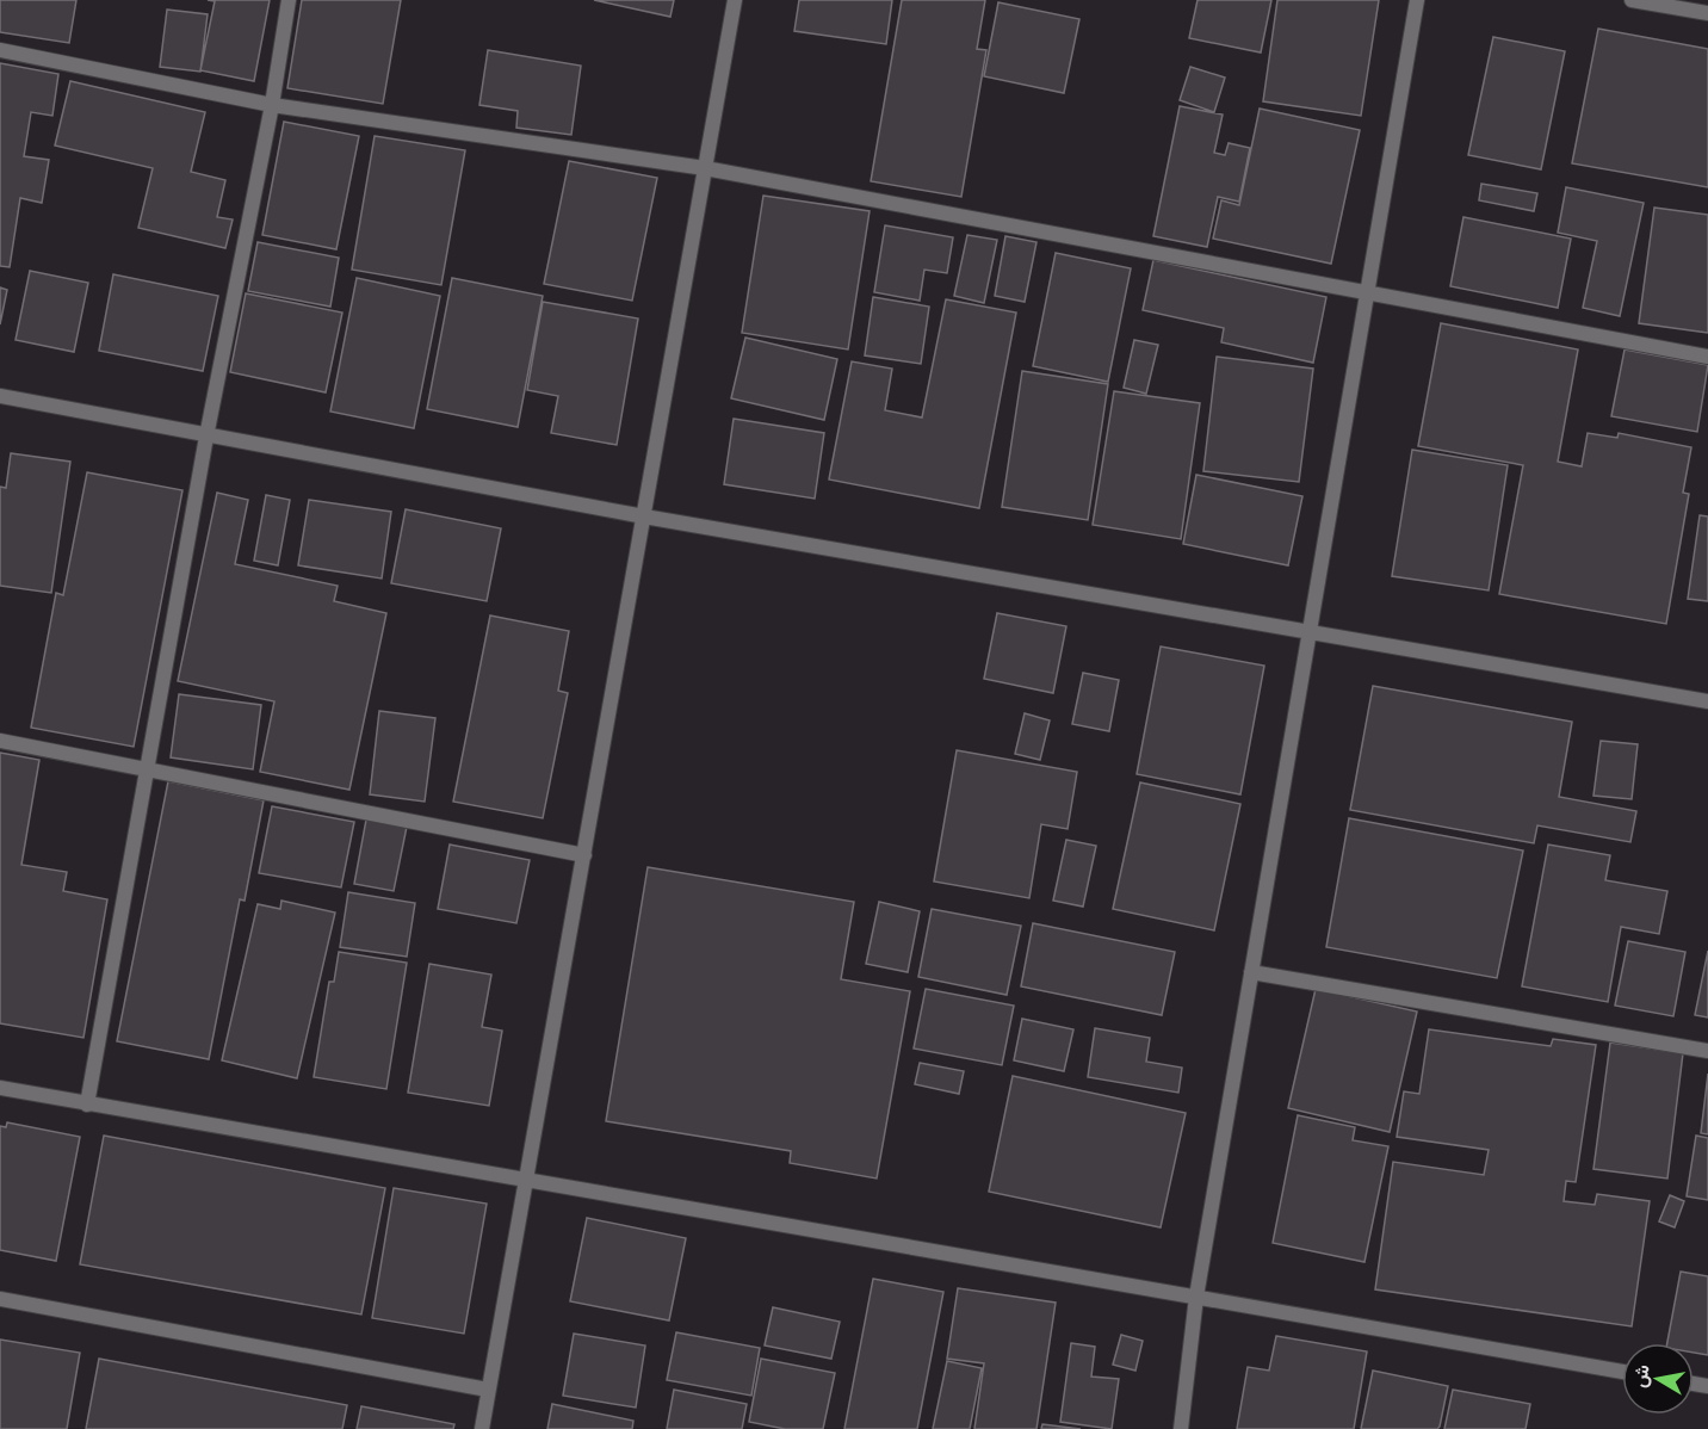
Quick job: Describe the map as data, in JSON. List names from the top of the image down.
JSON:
{
  "north": "left"
}
